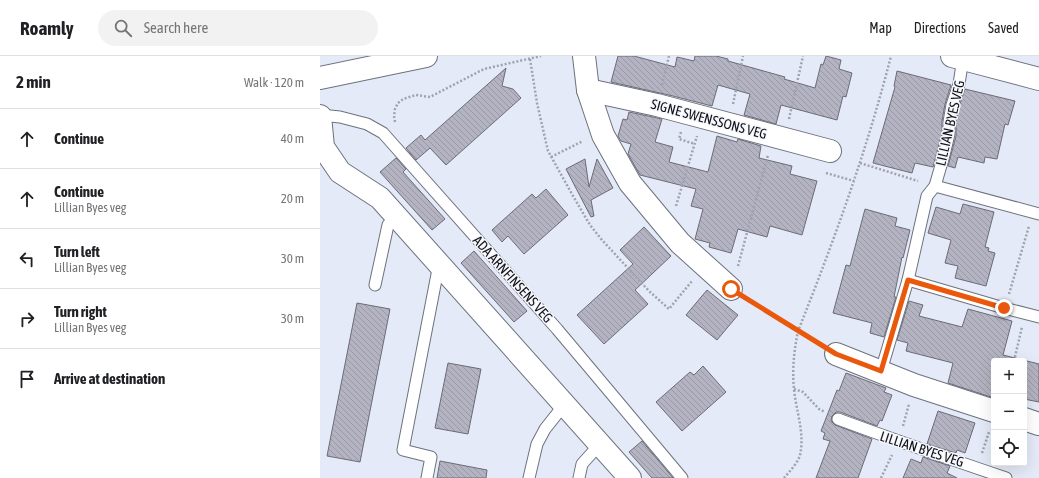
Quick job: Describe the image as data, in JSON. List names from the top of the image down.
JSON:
{
  "streets": {
    "street": ["SIGNE SWENSSONS VEG", "ADA ARNFINSENS VEG"],
    "lane": ["LILLIAN BYES VEG"]
  },
  "page": {
    "header": "Roamly",
    "search": "Search here",
    "nav": ["Map", "Directions", "Saved"],
    "heading": ["2 min", "Walk · 120 m"],
    "list": [
      ["Continue", "40 m"],
      ["Continue", "Lillian Byes veg", "20 m"],
      ["Turn left", "Lillian Byes veg", "30 m"],
      ["Turn right", "Lillian Byes veg", "30 m"],
      "Arrive at destination"
    ],
    "map_buttons": ["+", "−"]
  }
}
